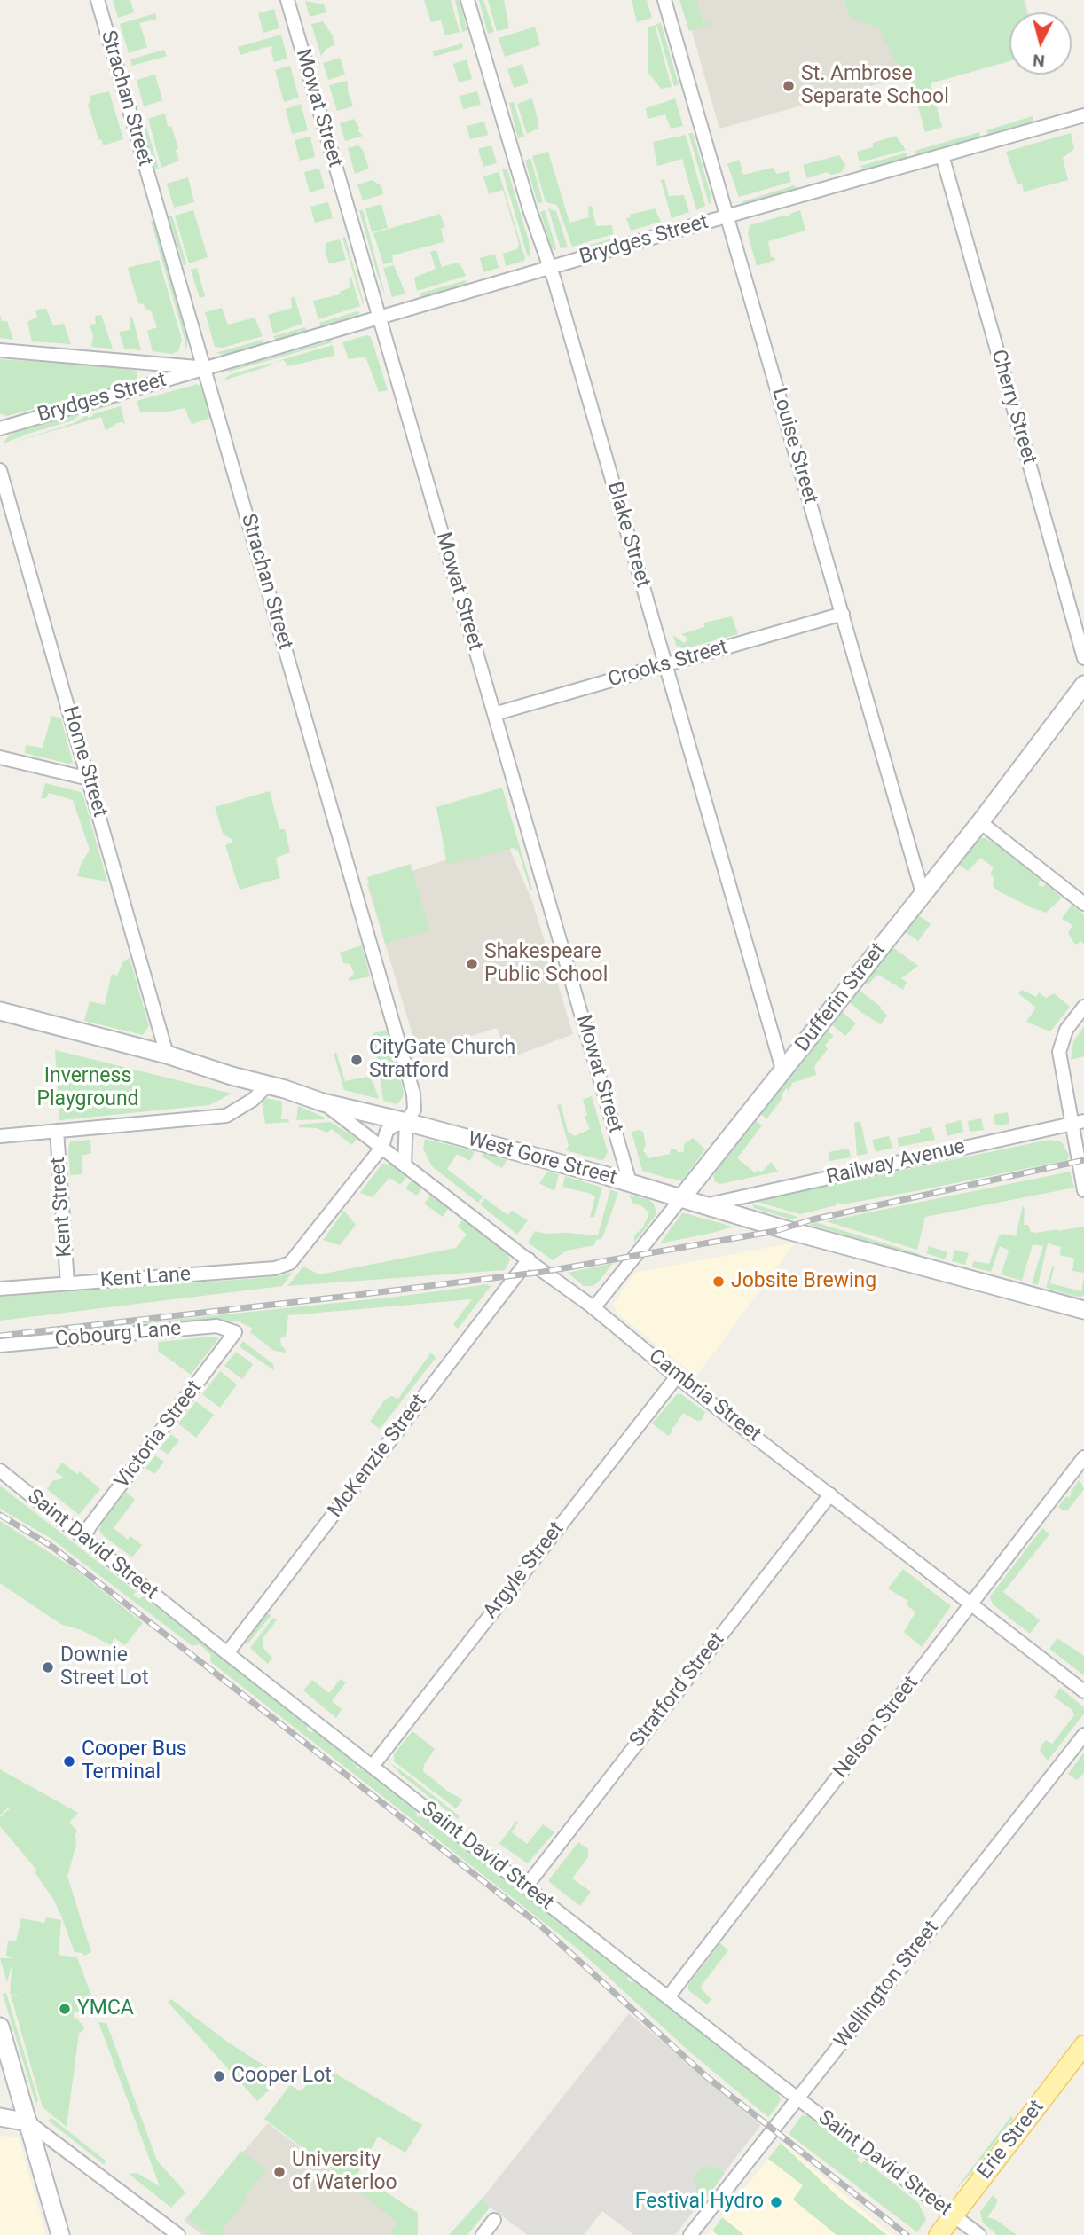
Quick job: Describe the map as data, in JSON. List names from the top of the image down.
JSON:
{
  "streets": {
    "main road": ["Erie Street"],
    "street": [
      "Strachan Street",
      "Mowat Street",
      "Brydges Street",
      "Cherry Street",
      "Louise Street",
      "Blake Street",
      "Crooks Street",
      "Home Street",
      "Dufferin Street",
      "West Gore Street",
      "Railway Avenue",
      "Kent Street",
      "Kent Lane",
      "Cobourg Lane",
      "Cambria Street",
      "Victoria Street",
      "McKenzie Street",
      "Saint David Street",
      "Argyle Street",
      "Stratford Street",
      "Nelson Street",
      "Wellington Street"
    ]
  },
  "crossings": [
    ["Strachan Street", "Brydges Street"],
    ["Strachan Street", "West Gore Street"],
    ["Strachan Street", "Cambria Street"],
    ["Mowat Street", "Brydges Street"],
    ["Mowat Street", "Crooks Street"],
    ["Mowat Street", "West Gore Street"],
    ["Brydges Street", "Cherry Street"],
    ["Brydges Street", "Louise Street"],
    ["Brydges Street", "Blake Street"],
    ["Louise Street", "Crooks Street"],
    ["Louise Street", "Dufferin Street"],
    ["Blake Street", "Crooks Street"],
    ["Blake Street", "Dufferin Street"],
    ["Home Street", "West Gore Street"],
    ["Dufferin Street", "West Gore Street"],
    ["Dufferin Street", "Cambria Street"],
    ["West Gore Street", "Railway Avenue"],
    ["West Gore Street", "Cambria Street"],
    ["Kent Street", "Kent Lane"],
    ["Kent Lane", "Cambria Street"],
    ["Cobourg Lane", "Victoria Street"],
    ["Cambria Street", "McKenzie Street"],
    ["Cambria Street", "Argyle Street"],
    ["Cambria Street", "Stratford Street"],
    ["Cambria Street", "Nelson Street"],
    ["Victoria Street", "Saint David Street"],
    ["McKenzie Street", "Saint David Street"],
    ["Saint David Street", "Argyle Street"],
    ["Saint David Street", "Stratford Street"],
    ["Saint David Street", "Nelson Street"],
    ["Saint David Street", "Wellington Street"],
    ["Saint David Street", "Erie Street"]
  ],
  "parks": ["Inverness Playground"],
  "places": [
    "St. Ambrose Separate School",
    "Shakespeare Public School",
    "CityGate Church Stratford",
    "Jobsite Brewing",
    "Downie Street Lot",
    "Cooper Bus Terminal",
    "YMCA",
    "Cooper Lot",
    "University of Waterloo",
    "Festival Hydro"
  ],
  "north": "bottom"
}
